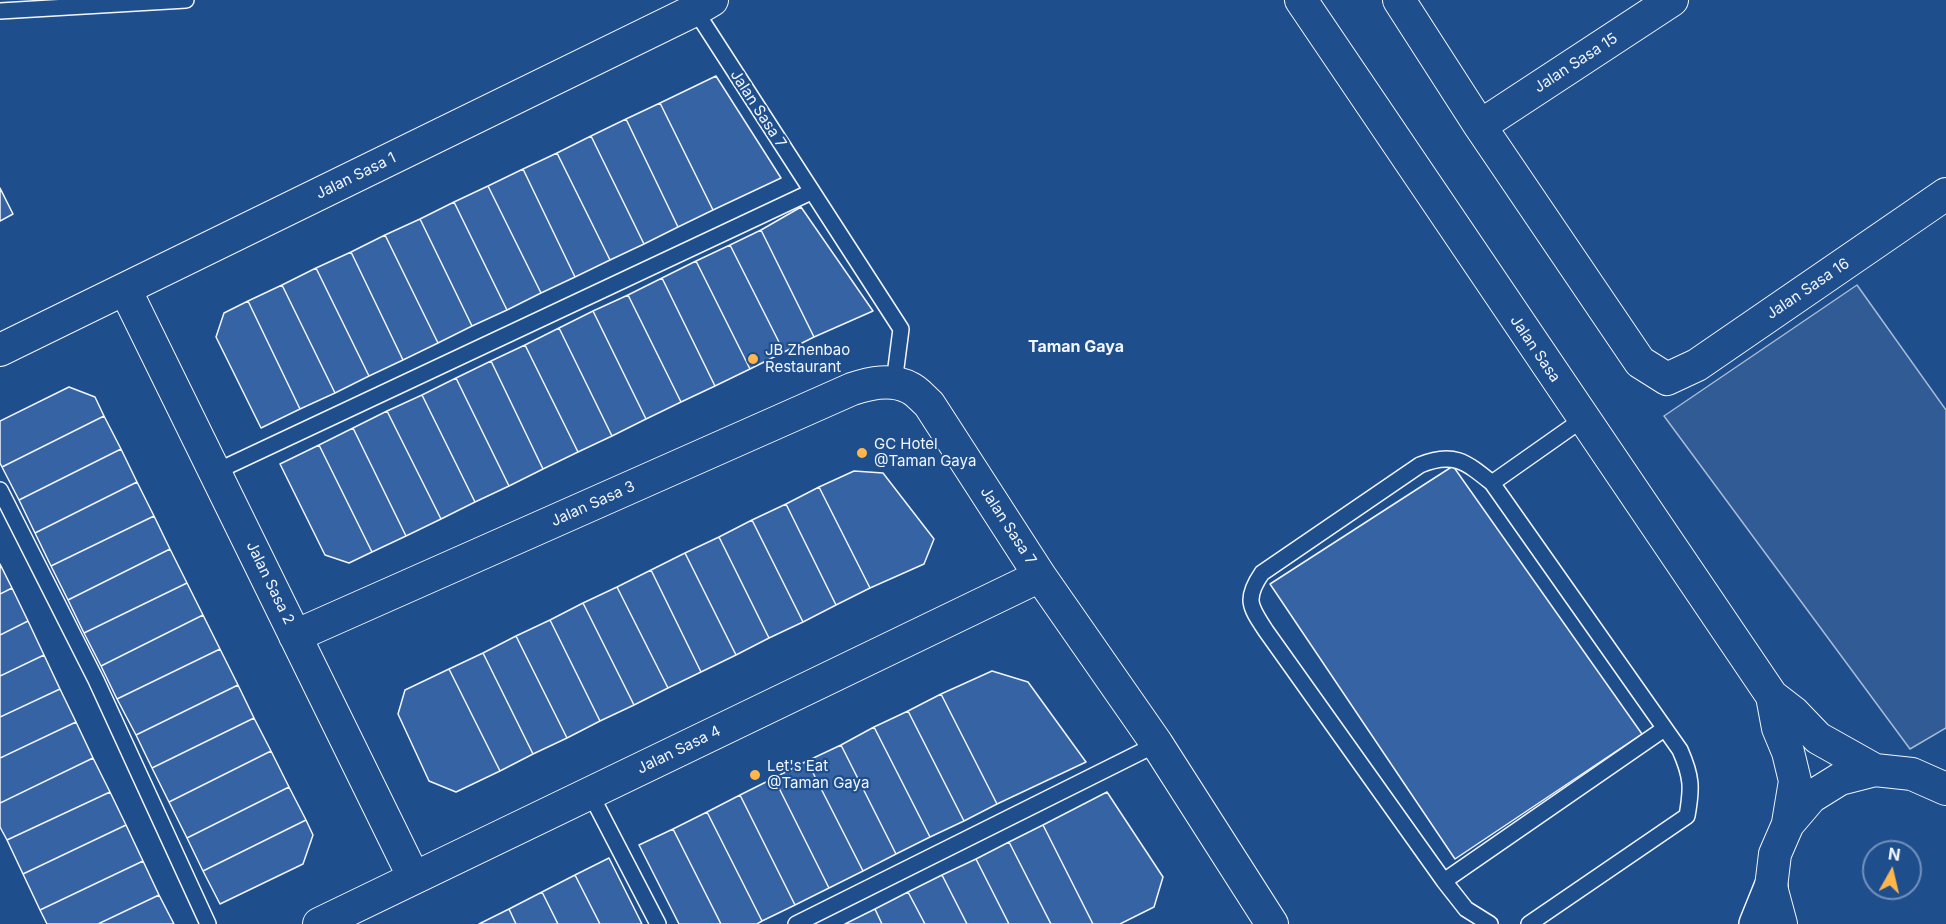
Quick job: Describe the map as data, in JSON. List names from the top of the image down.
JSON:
{
  "streets": {
    "street": [
      "Jalan Sasa 15",
      "Jalan Sasa 7",
      "Jalan Sasa 1",
      "Jalan Sasa 16",
      "Jalan Sasa",
      "Jalan Sasa 3",
      "Jalan Sasa 2",
      "Jalan Sasa 4"
    ]
  },
  "crossings": [
    ["Jalan Sasa 15", "Jalan Sasa 16"],
    ["Jalan Sasa 7", "Jalan Sasa 1"],
    ["Jalan Sasa 7", "Jalan Sasa 3"],
    ["Jalan Sasa 7", "Jalan Sasa 4"],
    ["Jalan Sasa 1", "Jalan Sasa 2"],
    ["Jalan Sasa 3", "Jalan Sasa 2"],
    ["Jalan Sasa 2", "Jalan Sasa 4"]
  ],
  "districts": ["Taman Gaya"],
  "places": ["JB Zhenbao Restaurant", "GC Hotel @Taman Gaya", "Let's Eat @Taman Gaya"],
  "north": "top"
}
